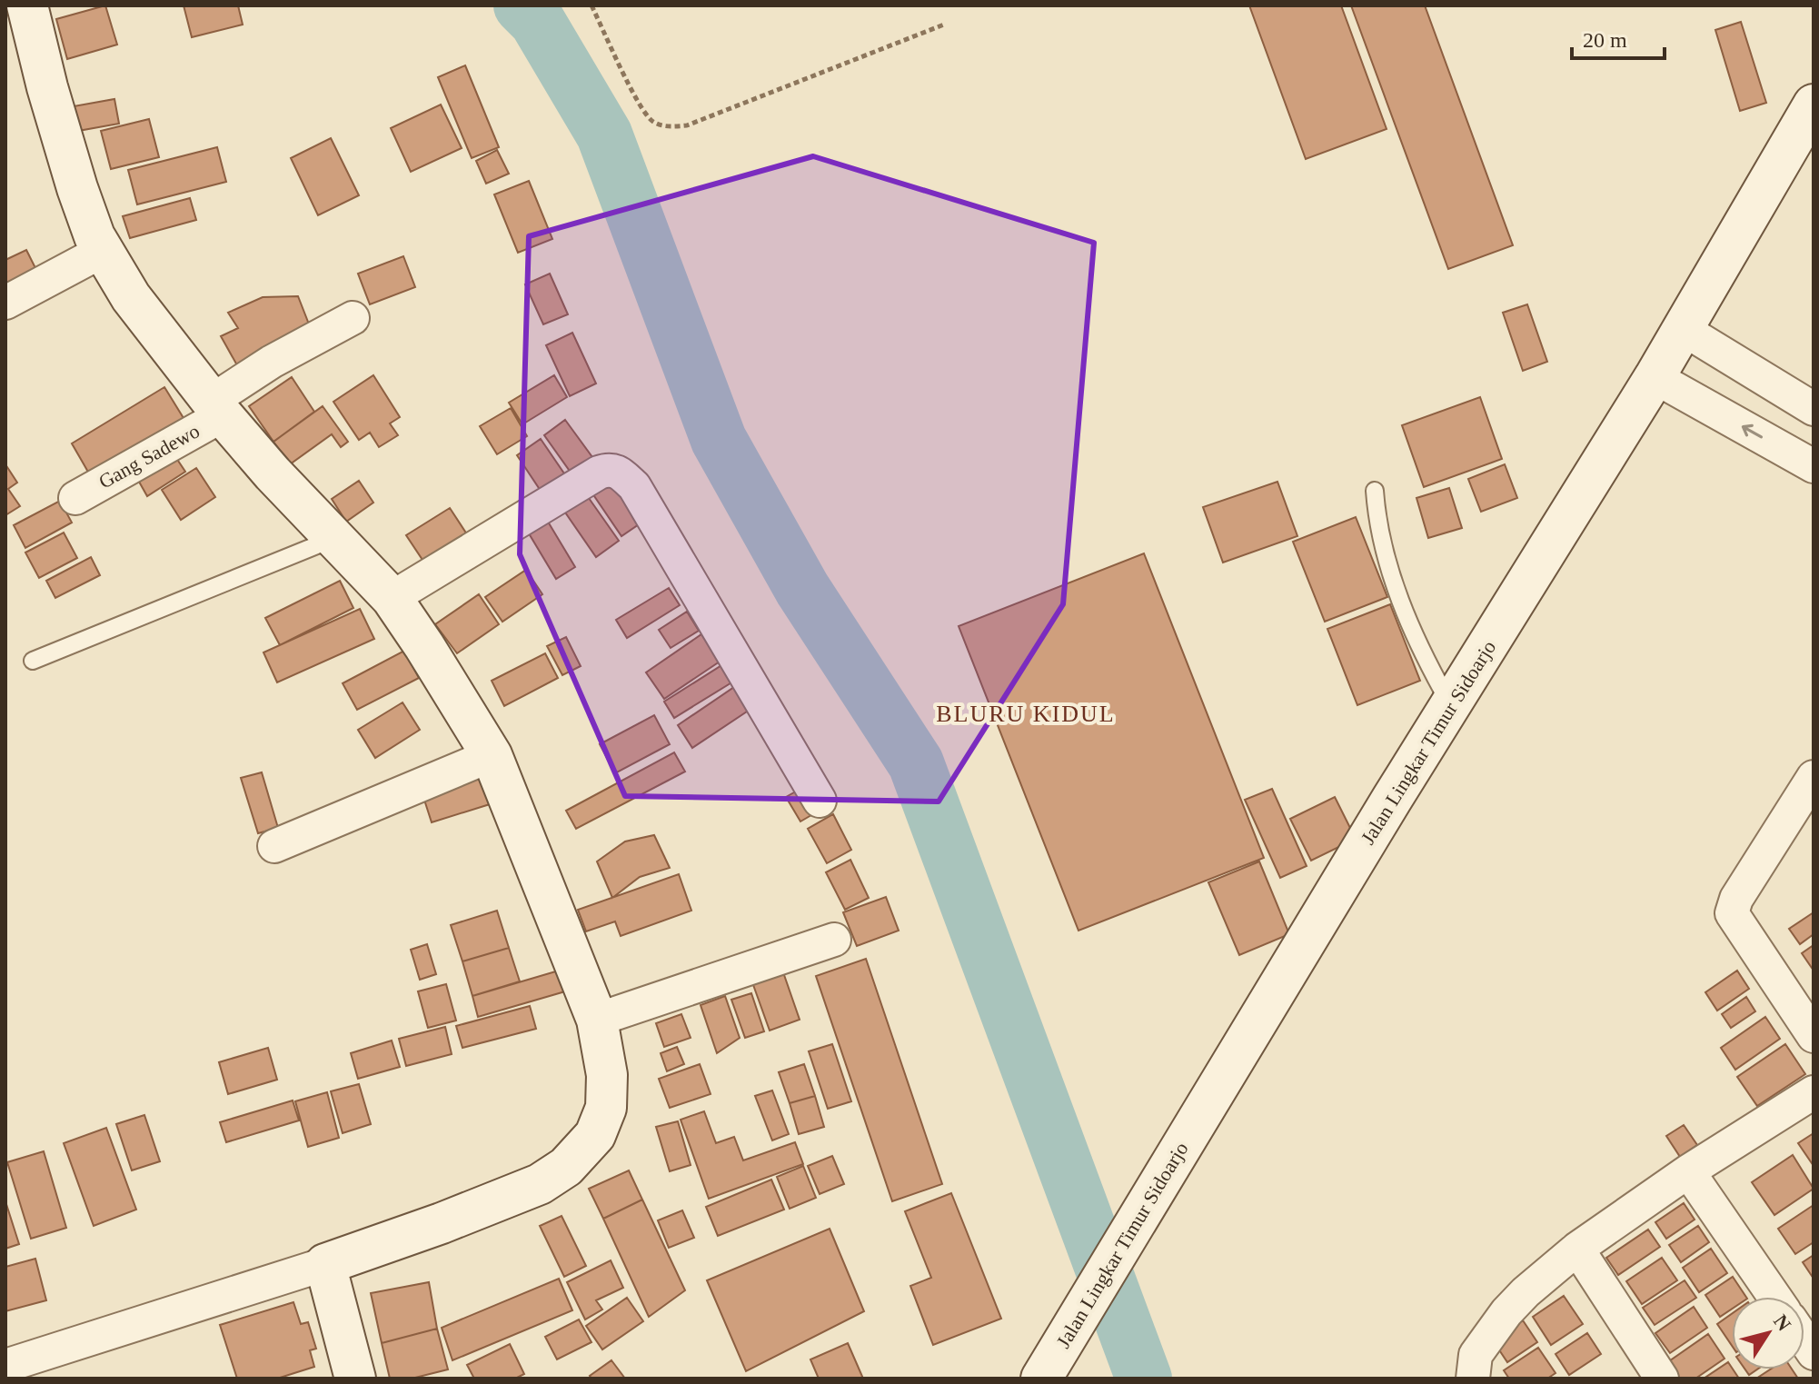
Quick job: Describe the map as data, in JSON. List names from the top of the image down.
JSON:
{
  "streets": {
    "street": ["Gang Sadewo", "Jalan Lingkar Timur Sidoarjo"]
  },
  "districts": ["BLURU KIDUL"],
  "scale_bar": "20 m",
  "north": "top right"
}
